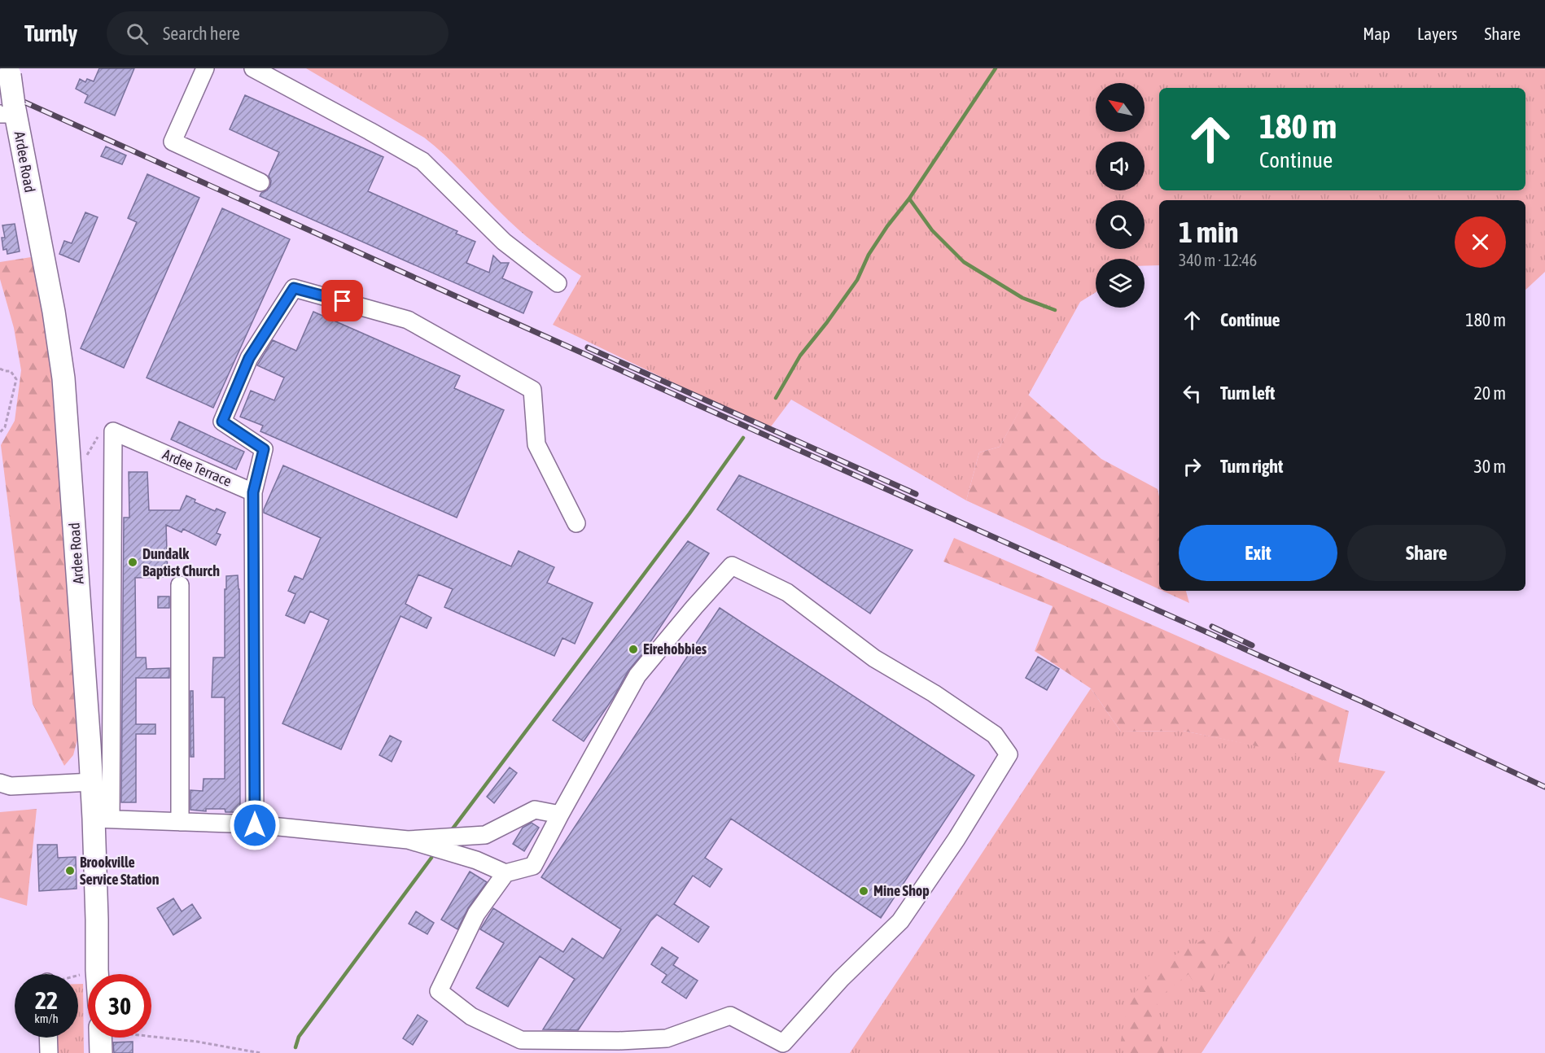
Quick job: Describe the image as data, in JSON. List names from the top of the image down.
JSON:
{
  "streets": {
    "main road": ["Ardee Road"],
    "street": ["Ardee Terrace"]
  },
  "places": [
    "Dundalk Baptist Church",
    "Eirehobbies",
    "Brookville Service Station",
    "Mine Shop"
  ],
  "north": "top left",
  "page": {
    "header": "Turnly",
    "search": "Search here",
    "nav": ["Map", "Layers", "Share"],
    "turn": ["180 m", "Continue"],
    "heading": ["1 min", "340 m · 12:46"],
    "list": [
      {
        "name": "Continue",
        "value": "180 m"
      },
      {
        "name": "Turn left",
        "value": "20 m"
      },
      {
        "name": "Turn right",
        "value": "30 m"
      }
    ],
    "buttons": ["Exit", "Share"],
    "speed": "22 km/h",
    "limit": "30"
  }
}
